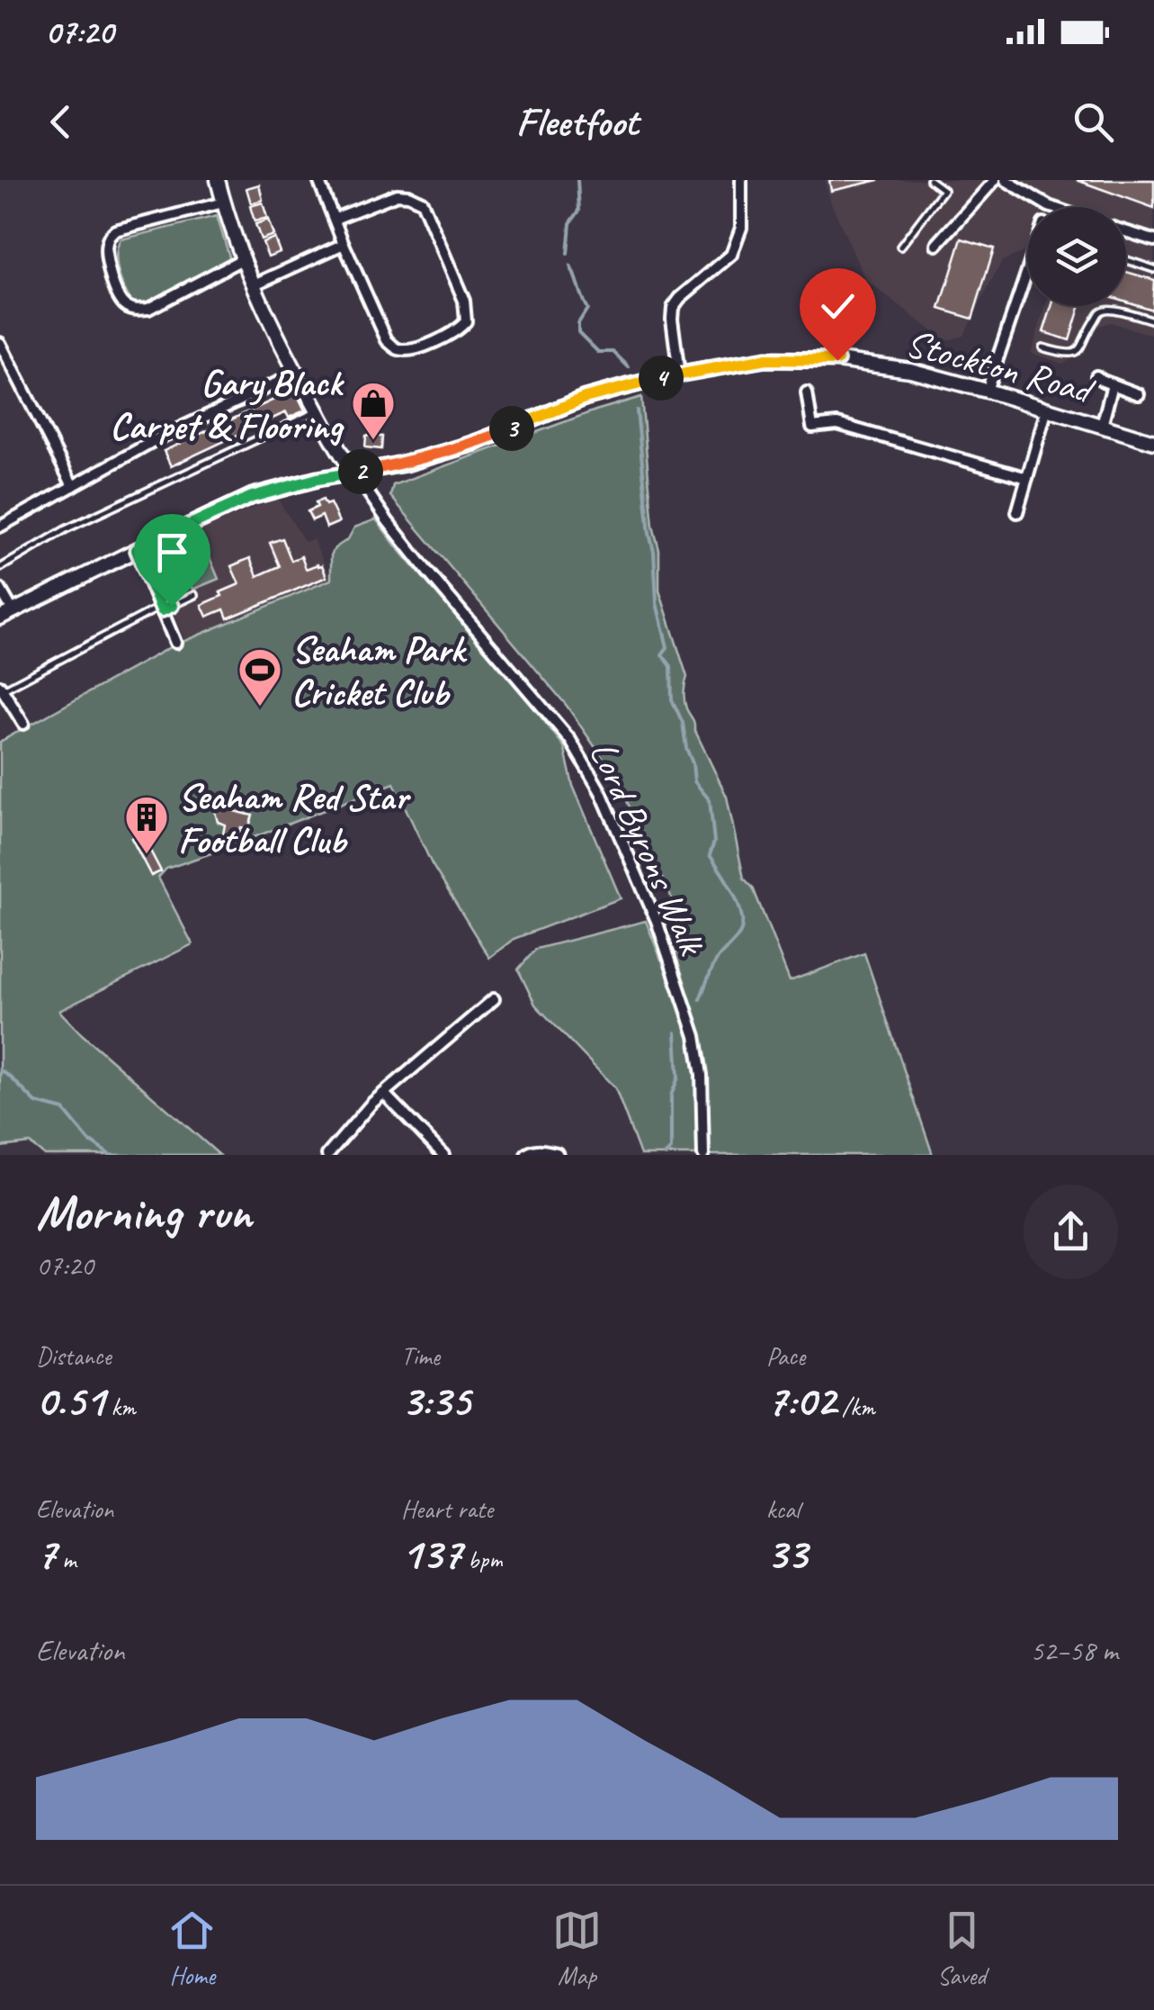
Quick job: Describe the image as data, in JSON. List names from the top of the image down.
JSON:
{
  "streets": {
    "main road": ["Stockton Road"],
    "street": ["Lord Byrons Walk"]
  },
  "crossings": [
    ["Stockton Road", "Lord Byrons Walk"]
  ],
  "places": {
    "shop": ["Gary Black Carpet & Flooring"],
    "sports": ["Seaham Park Cricket Club"],
    "building": ["Seaham Red Star Football Club"]
  },
  "page": {
    "status": "07:20",
    "header": "Fleetfoot",
    "pins": ["4", "3", "2"],
    "heading": ["Morning run", "07:20"],
    "stats": [
      ["Distance", "0.51 km"],
      ["Time", "3:35"],
      ["Pace", "7:02 /km"],
      ["Elevation", "7 m"],
      ["Heart rate", "137 bpm"],
      ["kcal", "33"]
    ],
    "chart": ["Elevation", "52–58 m"],
    "tabs": ["Home", "Map", "Saved"]
  }
}
